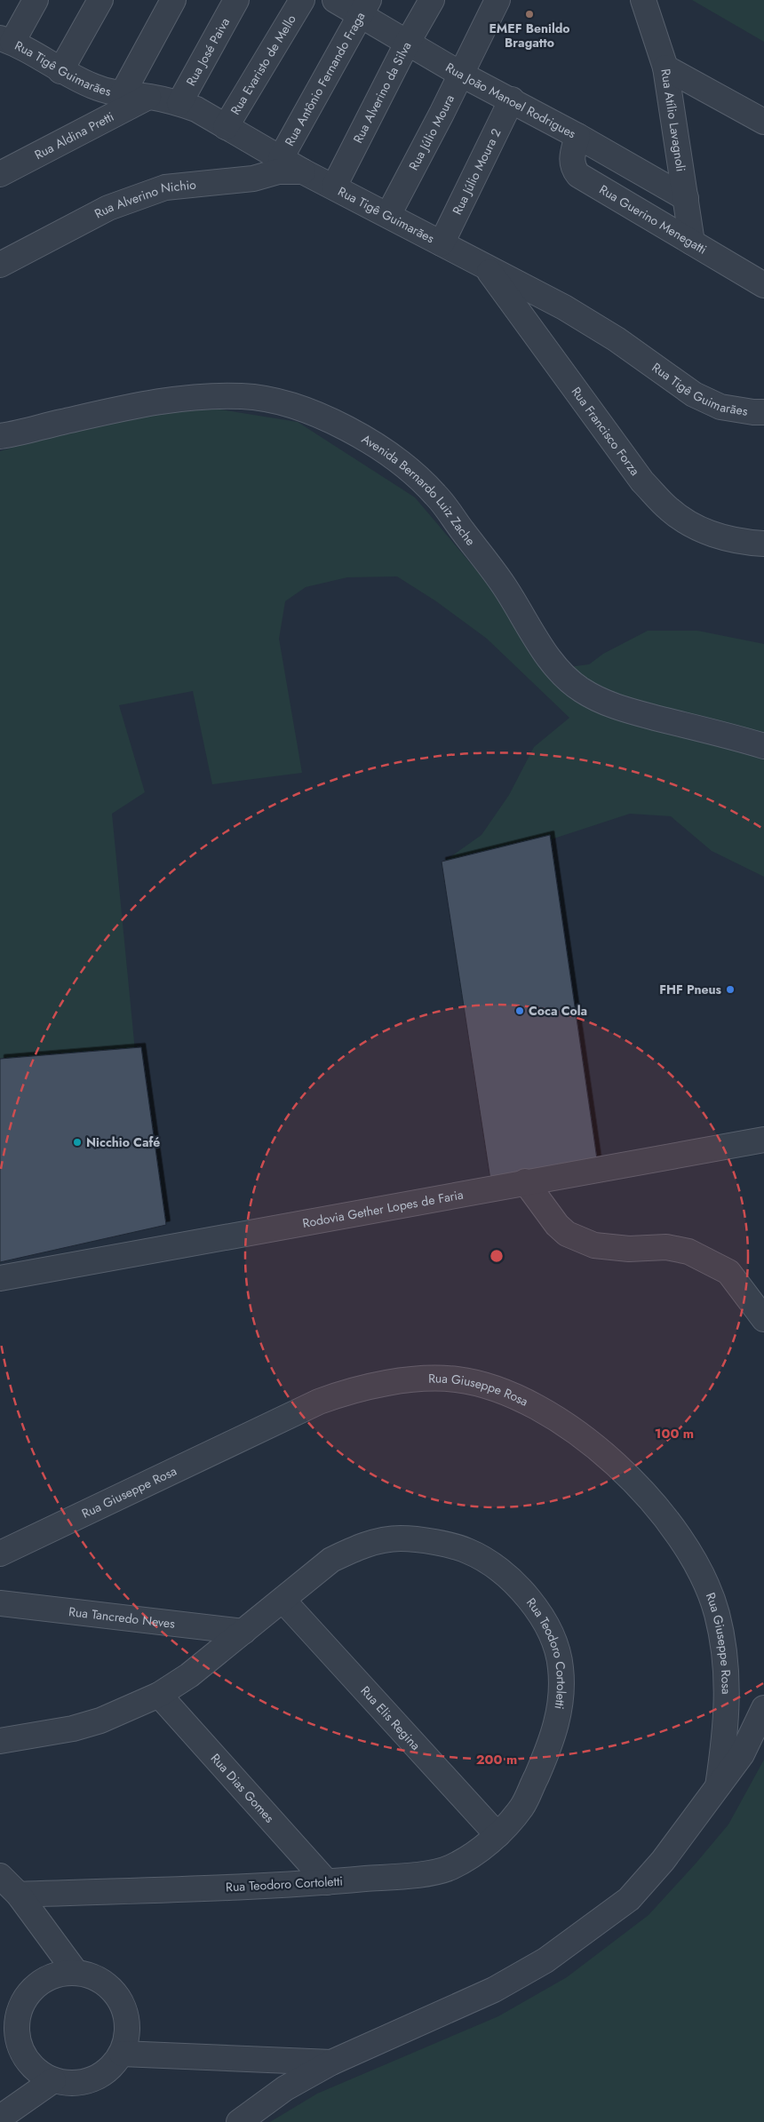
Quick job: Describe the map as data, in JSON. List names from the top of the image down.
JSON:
{
  "streets": {
    "street": [
      "Rua José Paiva",
      "Rua Evaristo de Mello",
      "Rua Tigê Guimarães",
      "Rua Antônio Fernando Fraga",
      "Rua Alverino da Silva",
      "Rua João Manoel Rodrigues",
      "Rua Atílio Lavagnoli",
      "Rua Júlio Moura",
      "Rua Aldina Pretti",
      "Rua Júlio Moura 2",
      "Rua Alverino Nichio",
      "Rua Guerino Menegatti",
      "Rua Francisco Forza",
      "Avenida Bernardo Luiz Zache",
      "Rodovia Gether Lopes de Faria",
      "Rua Giuseppe Rosa",
      "Rua Tancredo Neves",
      "Rua Teodoro Cortoletti",
      "Rua Elis Regina",
      "Rua Dias Gomes"
    ]
  },
  "crossings": [
    ["Rua José Paiva", "Rua Tigê Guimarães"],
    ["Rua Evaristo de Mello", "Rua Tigê Guimarães"],
    ["Rua Tigê Guimarães", "Rua Antônio Fernando Fraga"],
    ["Rua Tigê Guimarães", "Rua Alverino da Silva"],
    ["Rua Tigê Guimarães", "Rua Júlio Moura"],
    ["Rua Tigê Guimarães", "Rua Aldina Pretti"],
    ["Rua Tigê Guimarães", "Rua Júlio Moura 2"],
    ["Rua Tigê Guimarães", "Rua Alverino Nichio"],
    ["Rua Tigê Guimarães", "Rua Francisco Forza"],
    ["Rua Antônio Fernando Fraga", "Rua João Manoel Rodrigues"],
    ["Rua Alverino da Silva", "Rua João Manoel Rodrigues"],
    ["Rua João Manoel Rodrigues", "Rua Atílio Lavagnoli"],
    ["Rua João Manoel Rodrigues", "Rua Júlio Moura"],
    ["Rua João Manoel Rodrigues", "Rua Júlio Moura 2"],
    ["Rua João Manoel Rodrigues", "Rua Guerino Menegatti"],
    ["Rua Atílio Lavagnoli", "Rua Guerino Menegatti"],
    ["Rua Tancredo Neves", "Rua Teodoro Cortoletti"],
    ["Rua Teodoro Cortoletti", "Rua Elis Regina"],
    ["Rua Teodoro Cortoletti", "Rua Dias Gomes"]
  ],
  "places": [
    "EMEF Benildo Bragatto",
    "FHF Pneus",
    "Coca Cola",
    "Nicchio Café"
  ],
  "rings": ["100 m", "200 m"]
}
